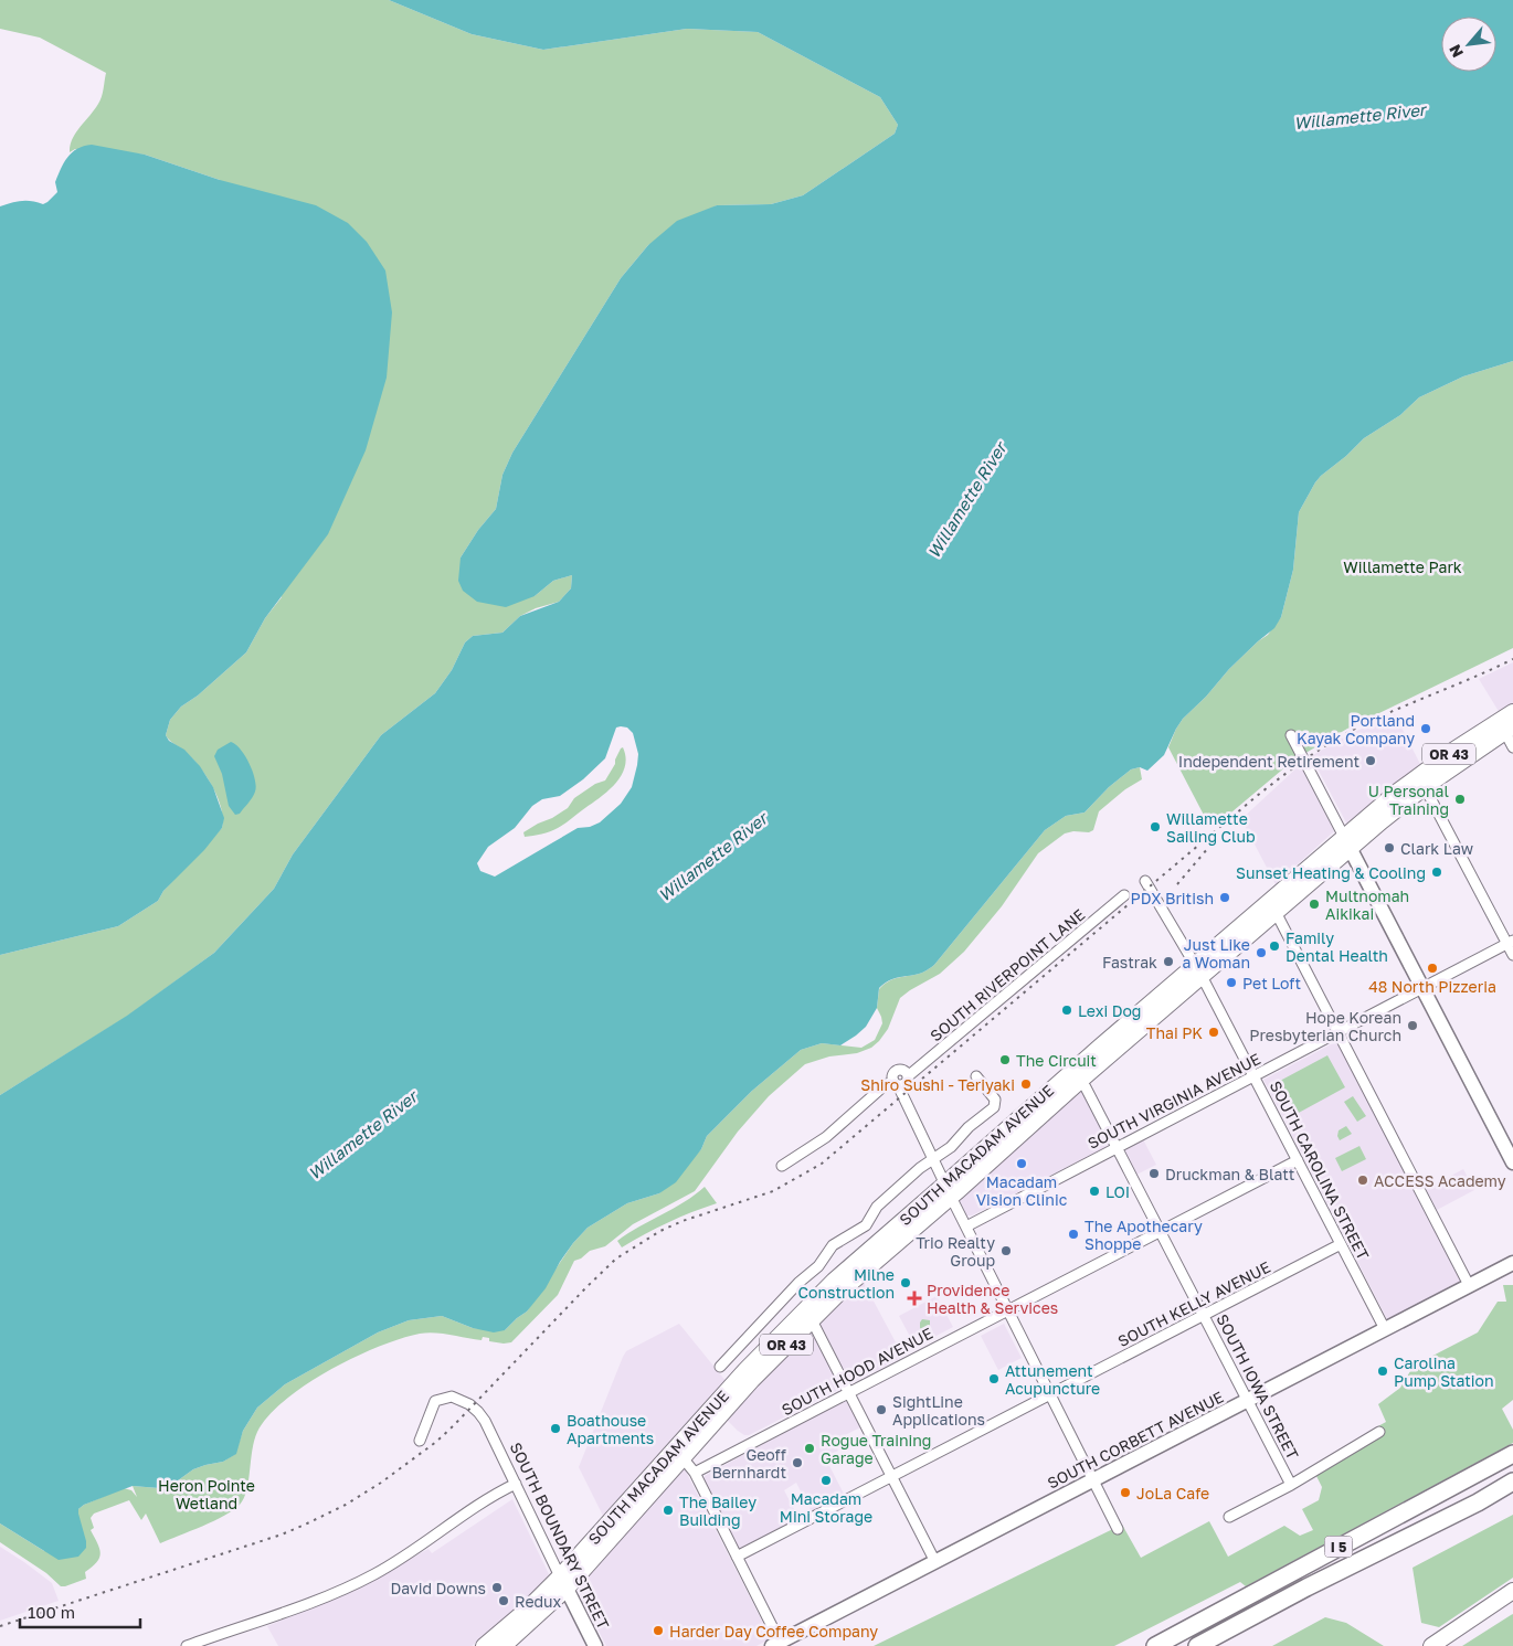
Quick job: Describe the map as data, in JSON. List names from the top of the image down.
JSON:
{
  "streets": {
    "highway": ["I 5"],
    "main road": ["OR 43", "SOUTH MACADAM AVENUE"],
    "street": [
      "SOUTH RIVERPOINT LANE",
      "SOUTH VIRGINIA AVENUE",
      "SOUTH CAROLINA STREET",
      "SOUTH KELLY AVENUE",
      "SOUTH HOOD AVENUE",
      "SOUTH IOWA STREET",
      "SOUTH CORBETT AVENUE",
      "SOUTH BOUNDARY STREET"
    ]
  },
  "crossings": [
    ["SOUTH VIRGINIA AVENUE", "SOUTH CAROLINA STREET"],
    ["SOUTH VIRGINIA AVENUE", "SOUTH IOWA STREET"],
    ["SOUTH MACADAM AVENUE", "SOUTH CAROLINA STREET"],
    ["SOUTH MACADAM AVENUE", "SOUTH IOWA STREET"],
    ["SOUTH MACADAM AVENUE", "SOUTH BOUNDARY STREET"],
    ["SOUTH CAROLINA STREET", "SOUTH KELLY AVENUE"],
    ["SOUTH CAROLINA STREET", "SOUTH HOOD AVENUE"],
    ["SOUTH CAROLINA STREET", "SOUTH CORBETT AVENUE"],
    ["SOUTH KELLY AVENUE", "SOUTH IOWA STREET"],
    ["SOUTH HOOD AVENUE", "SOUTH IOWA STREET"],
    ["SOUTH IOWA STREET", "SOUTH CORBETT AVENUE"]
  ],
  "water": ["Willamette River"],
  "parks": ["Willamette Park", "Heron Pointe Wetland"],
  "places": {
    "other": [
      "Portland Kayak Company",
      "Independent Retirement",
      "U Personal Training",
      "Willamette Sailing Club",
      "Clark Law",
      "Sunset Heating & Cooling",
      "PDX British",
      "Multnomah Aikikai",
      "Family Dental Health",
      "Just Like a Woman",
      "Fastrak",
      "48 North Pizzeria",
      "Pet Loft",
      "Lexi Dog",
      "Hope Korean Presbyterian Church",
      "Thai PK",
      "The Circuit",
      "Shiro Sushi - Teriyaki",
      "Macadam Vision Clinic",
      "Druckman & Blatt",
      "ACCESS Academy",
      "LOI",
      "The Apothecary Shoppe",
      "Trio Realty Group",
      "Milne Construction",
      "Carolina Pump Station",
      "Attunement Acupuncture",
      "SightLine Applications",
      "Boathouse Apartments",
      "Rogue Training Garage",
      "Geoff Bernhardt",
      "Macadam Mini Storage",
      "JoLa Cafe",
      "The Bailey Building",
      "David Downs",
      "Redux",
      "Harder Day Coffee Company"
    ],
    "health": ["Providence Health & Services"]
  },
  "scale_bar": "100 m",
  "north": "bottom left"
}
